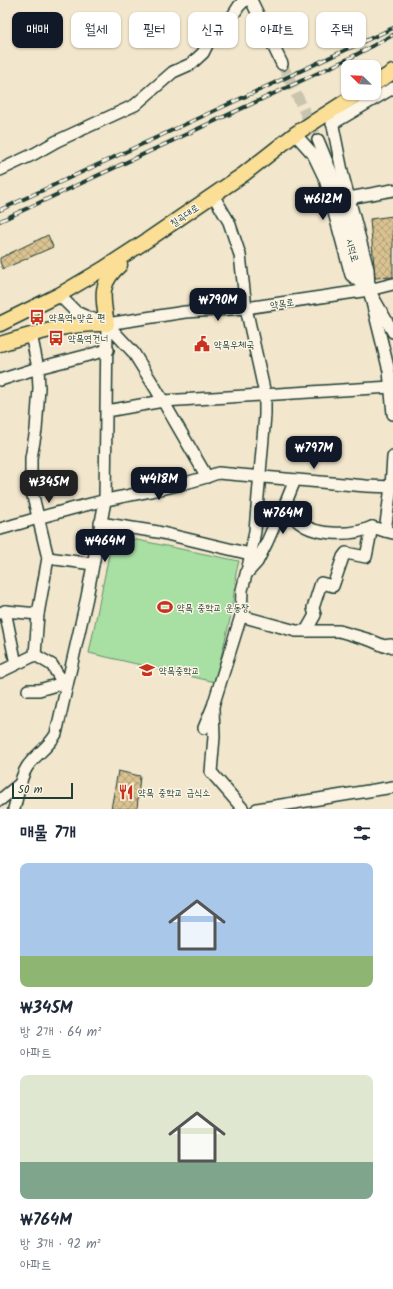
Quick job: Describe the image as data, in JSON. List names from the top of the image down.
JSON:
{
  "streets": {
    "main road": ["칠곡대로"],
    "street": ["시덕로", "약목로"]
  },
  "crossings": [
    ["칠곡대로", "약목로"],
    ["시덕로", "약목로"]
  ],
  "places": {
    "bus stop": ["약목역 맞은 편", "약목역건너"],
    "public building": ["약목우체국"],
    "sports": ["약목 중학교 운동장"],
    "school or university": ["약목중학교"],
    "restaurant": ["약목 중학교 급식소"]
  },
  "scale_bar": "50 m",
  "north": "top left",
  "page": {
    "chip": [
      "매매",
      "월세",
      "필터",
      "신규",
      "아파트",
      "주택"
    ],
    "price": [
      "₩612M",
      "₩790M",
      "₩797M",
      "₩418M",
      "₩345M",
      "₩764M",
      "₩464M"
    ],
    "scale": "50 m",
    "heading": "매물 7개",
    "list": [
      {
        "name": "₩345M",
        "note": "방 2개 · 64 m² · 아파트"
      },
      {
        "name": "₩764M",
        "note": "방 3개 · 92 m² · 아파트"
      }
    ]
  }
}
